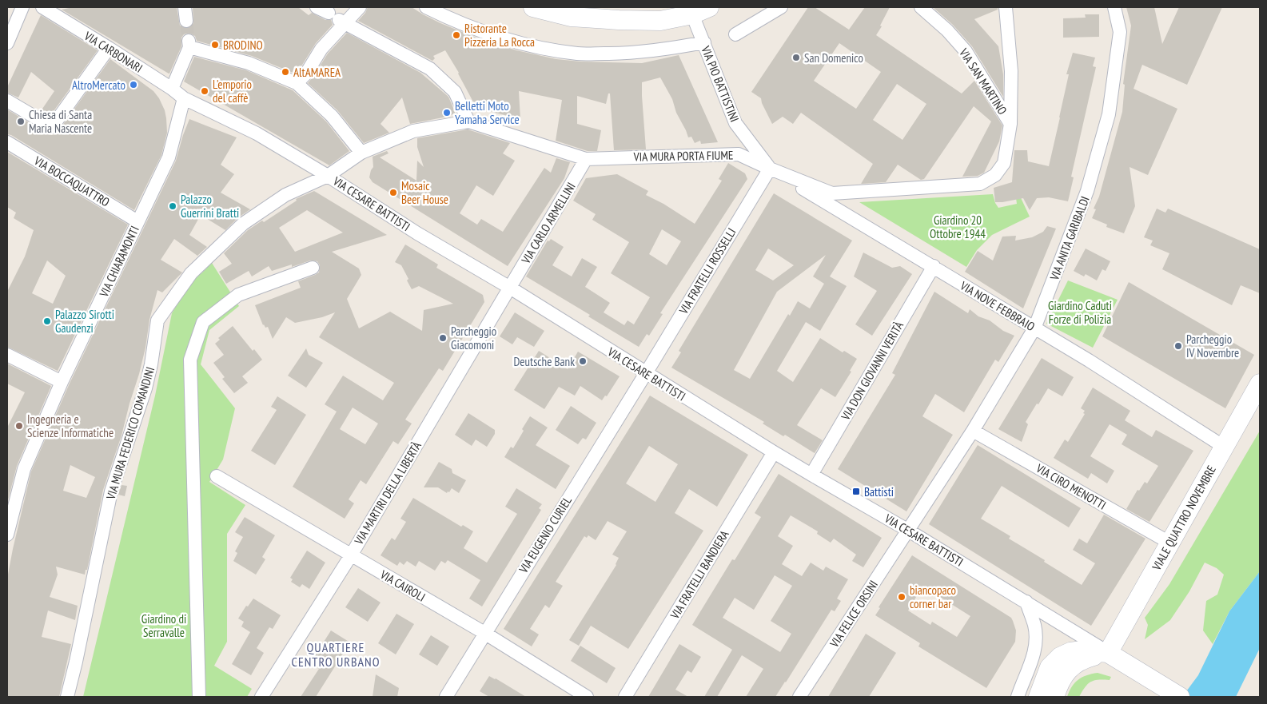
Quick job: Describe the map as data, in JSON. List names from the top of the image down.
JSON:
{
  "streets": {
    "street": [
      "VIA CARBONARI",
      "VIA SAN MARTINO",
      "VIA PIO BATTISTINI",
      "VIA MURA PORTA FIUME",
      "VIA BOCCAQUATTRO",
      "VIA CESARE BATTISTI",
      "VIA CARLO ARMELLINI",
      "VIA ANITA GARIBALDI",
      "VIA CHIARAMONTI",
      "VIA FRATELLI ROSSELLI",
      "VIA NOVE FEBBRAIO",
      "VIA DON GIOVANNI VERITÀ",
      "VIA MURA FEDERICO COMANDINI",
      "VIA CIRO MENOTTI",
      "VIA MARTIRI DELLA LIBERTÀ",
      "VIALE QUATTRO NOVEMBRE",
      "VIA EUGENIO CURIEL",
      "VIA FRATELLI BANDIERA",
      "VIA CAIROLI",
      "VIA FELICE ORSINI"
    ]
  },
  "crossings": [
    ["VIA CARBONARI", "VIA CESARE BATTISTI"],
    ["VIA CARBONARI", "VIA CHIARAMONTI"],
    ["VIA SAN MARTINO", "VIA MURA PORTA FIUME"],
    ["VIA PIO BATTISTINI", "VIA MURA PORTA FIUME"],
    ["VIA PIO BATTISTINI", "VIA FRATELLI ROSSELLI"],
    ["VIA PIO BATTISTINI", "VIA NOVE FEBBRAIO"],
    ["VIA MURA PORTA FIUME", "VIA CESARE BATTISTI"],
    ["VIA MURA PORTA FIUME", "VIA CARLO ARMELLINI"],
    ["VIA MURA PORTA FIUME", "VIA FRATELLI ROSSELLI"],
    ["VIA MURA PORTA FIUME", "VIA NOVE FEBBRAIO"],
    ["VIA MURA PORTA FIUME", "VIA MURA FEDERICO COMANDINI"],
    ["VIA BOCCAQUATTRO", "VIA CHIARAMONTI"],
    ["VIA CESARE BATTISTI", "VIA CARLO ARMELLINI"],
    ["VIA CESARE BATTISTI", "VIA ANITA GARIBALDI"],
    ["VIA CESARE BATTISTI", "VIA CHIARAMONTI"],
    ["VIA CESARE BATTISTI", "VIA FRATELLI ROSSELLI"],
    ["VIA CESARE BATTISTI", "VIA DON GIOVANNI VERITÀ"],
    ["VIA CESARE BATTISTI", "VIA MURA FEDERICO COMANDINI"],
    ["VIA CESARE BATTISTI", "VIA MARTIRI DELLA LIBERTÀ"],
    ["VIA CESARE BATTISTI", "VIALE QUATTRO NOVEMBRE"],
    ["VIA CESARE BATTISTI", "VIA EUGENIO CURIEL"],
    ["VIA CESARE BATTISTI", "VIA FRATELLI BANDIERA"],
    ["VIA CESARE BATTISTI", "VIA FELICE ORSINI"],
    ["VIA CARLO ARMELLINI", "VIA MARTIRI DELLA LIBERTÀ"],
    ["VIA ANITA GARIBALDI", "VIA NOVE FEBBRAIO"],
    ["VIA ANITA GARIBALDI", "VIA CIRO MENOTTI"],
    ["VIA ANITA GARIBALDI", "VIA FELICE ORSINI"],
    ["VIA FRATELLI ROSSELLI", "VIA NOVE FEBBRAIO"],
    ["VIA FRATELLI ROSSELLI", "VIA EUGENIO CURIEL"],
    ["VIA NOVE FEBBRAIO", "VIA DON GIOVANNI VERITÀ"],
    ["VIA NOVE FEBBRAIO", "VIALE QUATTRO NOVEMBRE"],
    ["VIA CIRO MENOTTI", "VIALE QUATTRO NOVEMBRE"],
    ["VIA MARTIRI DELLA LIBERTÀ", "VIA CAIROLI"],
    ["VIA EUGENIO CURIEL", "VIA CAIROLI"]
  ],
  "districts": ["QUARTIERE CENTRO URBANO"],
  "parks": ["Giardino 20 Ottobre 1944", "Giardino Caduti Forze di Polizia", "Giardino di Serravalle"],
  "places": {
    "other": [
      "Ristorante Pizzeria La Rocca",
      "BRODINO",
      "San Domenico",
      "AltAMAREA",
      "AltroMercato",
      "L'emporio del caffè",
      "Belletti Moto Yamaha Service",
      "Chiesa di Santa Maria Nascente",
      "Mosaic Beer House",
      "Palazzo Guerrini Bratti",
      "Palazzo Sirotti Gaudenzi",
      "Parcheggio Giacomoni",
      "Parcheggio IV Novembre",
      "Deutsche Bank",
      "Ingegneria e Scienze Informatiche",
      "biancopaco corner bar"
    ],
    "transit": ["Battisti"]
  }
}
